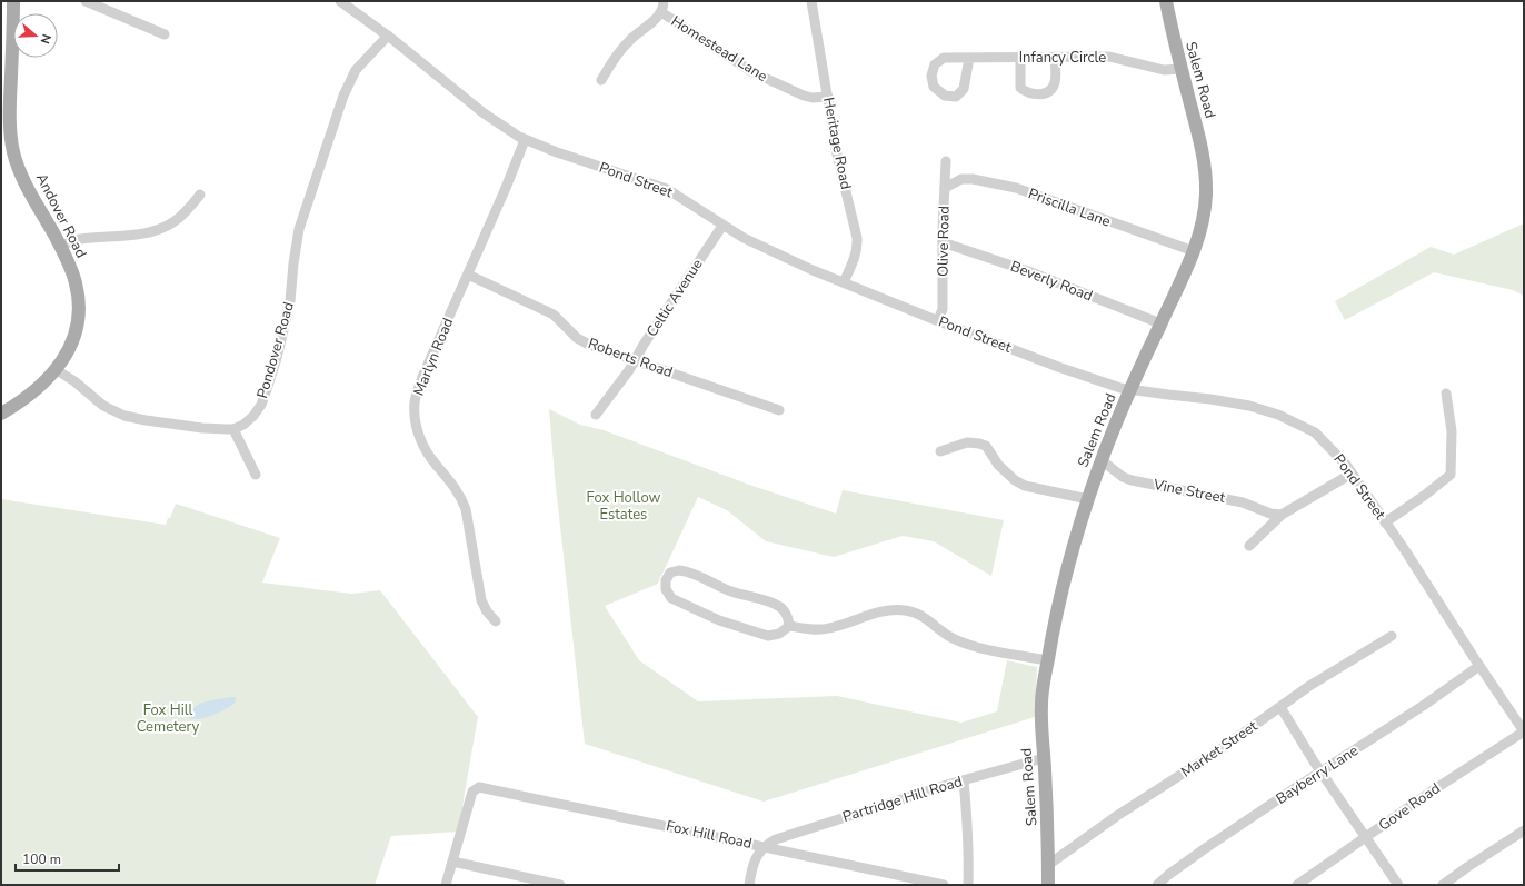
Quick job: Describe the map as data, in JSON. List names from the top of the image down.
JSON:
{
  "streets": {
    "main road": ["Salem Road", "Andover Road"],
    "street": [
      "Homestead Lane",
      "Infancy Circle",
      "Heritage Road",
      "Pond Street",
      "Priscilla Lane",
      "Olive Road",
      "Beverly Road",
      "Celtic Avenue",
      "Pondover Road",
      "Marlyn Road",
      "Roberts Road",
      "Vine Street",
      "Market Street",
      "Bayberry Lane",
      "Partridge Hill Road",
      "Gove Road",
      "Fox Hill Road"
    ]
  },
  "crossings": [
    ["Homestead Lane", "Heritage Road"],
    ["Infancy Circle", "Salem Road"],
    ["Salem Road", "Pond Street"],
    ["Salem Road", "Priscilla Lane"],
    ["Salem Road", "Beverly Road"],
    ["Salem Road", "Vine Street"],
    ["Salem Road", "Market Street"],
    ["Salem Road", "Partridge Hill Road"],
    ["Heritage Road", "Pond Street"],
    ["Pond Street", "Olive Road"],
    ["Pond Street", "Celtic Avenue"],
    ["Pond Street", "Pondover Road"],
    ["Pond Street", "Marlyn Road"],
    ["Pond Street", "Bayberry Lane"],
    ["Pond Street", "Gove Road"],
    ["Priscilla Lane", "Olive Road"],
    ["Olive Road", "Beverly Road"],
    ["Celtic Avenue", "Roberts Road"],
    ["Marlyn Road", "Roberts Road"],
    ["Partridge Hill Road", "Fox Hill Road"]
  ],
  "parks": ["Fox Hollow Estates", "Fox Hill Cemetery"],
  "scale_bar": "100 m",
  "north": "right"
}
